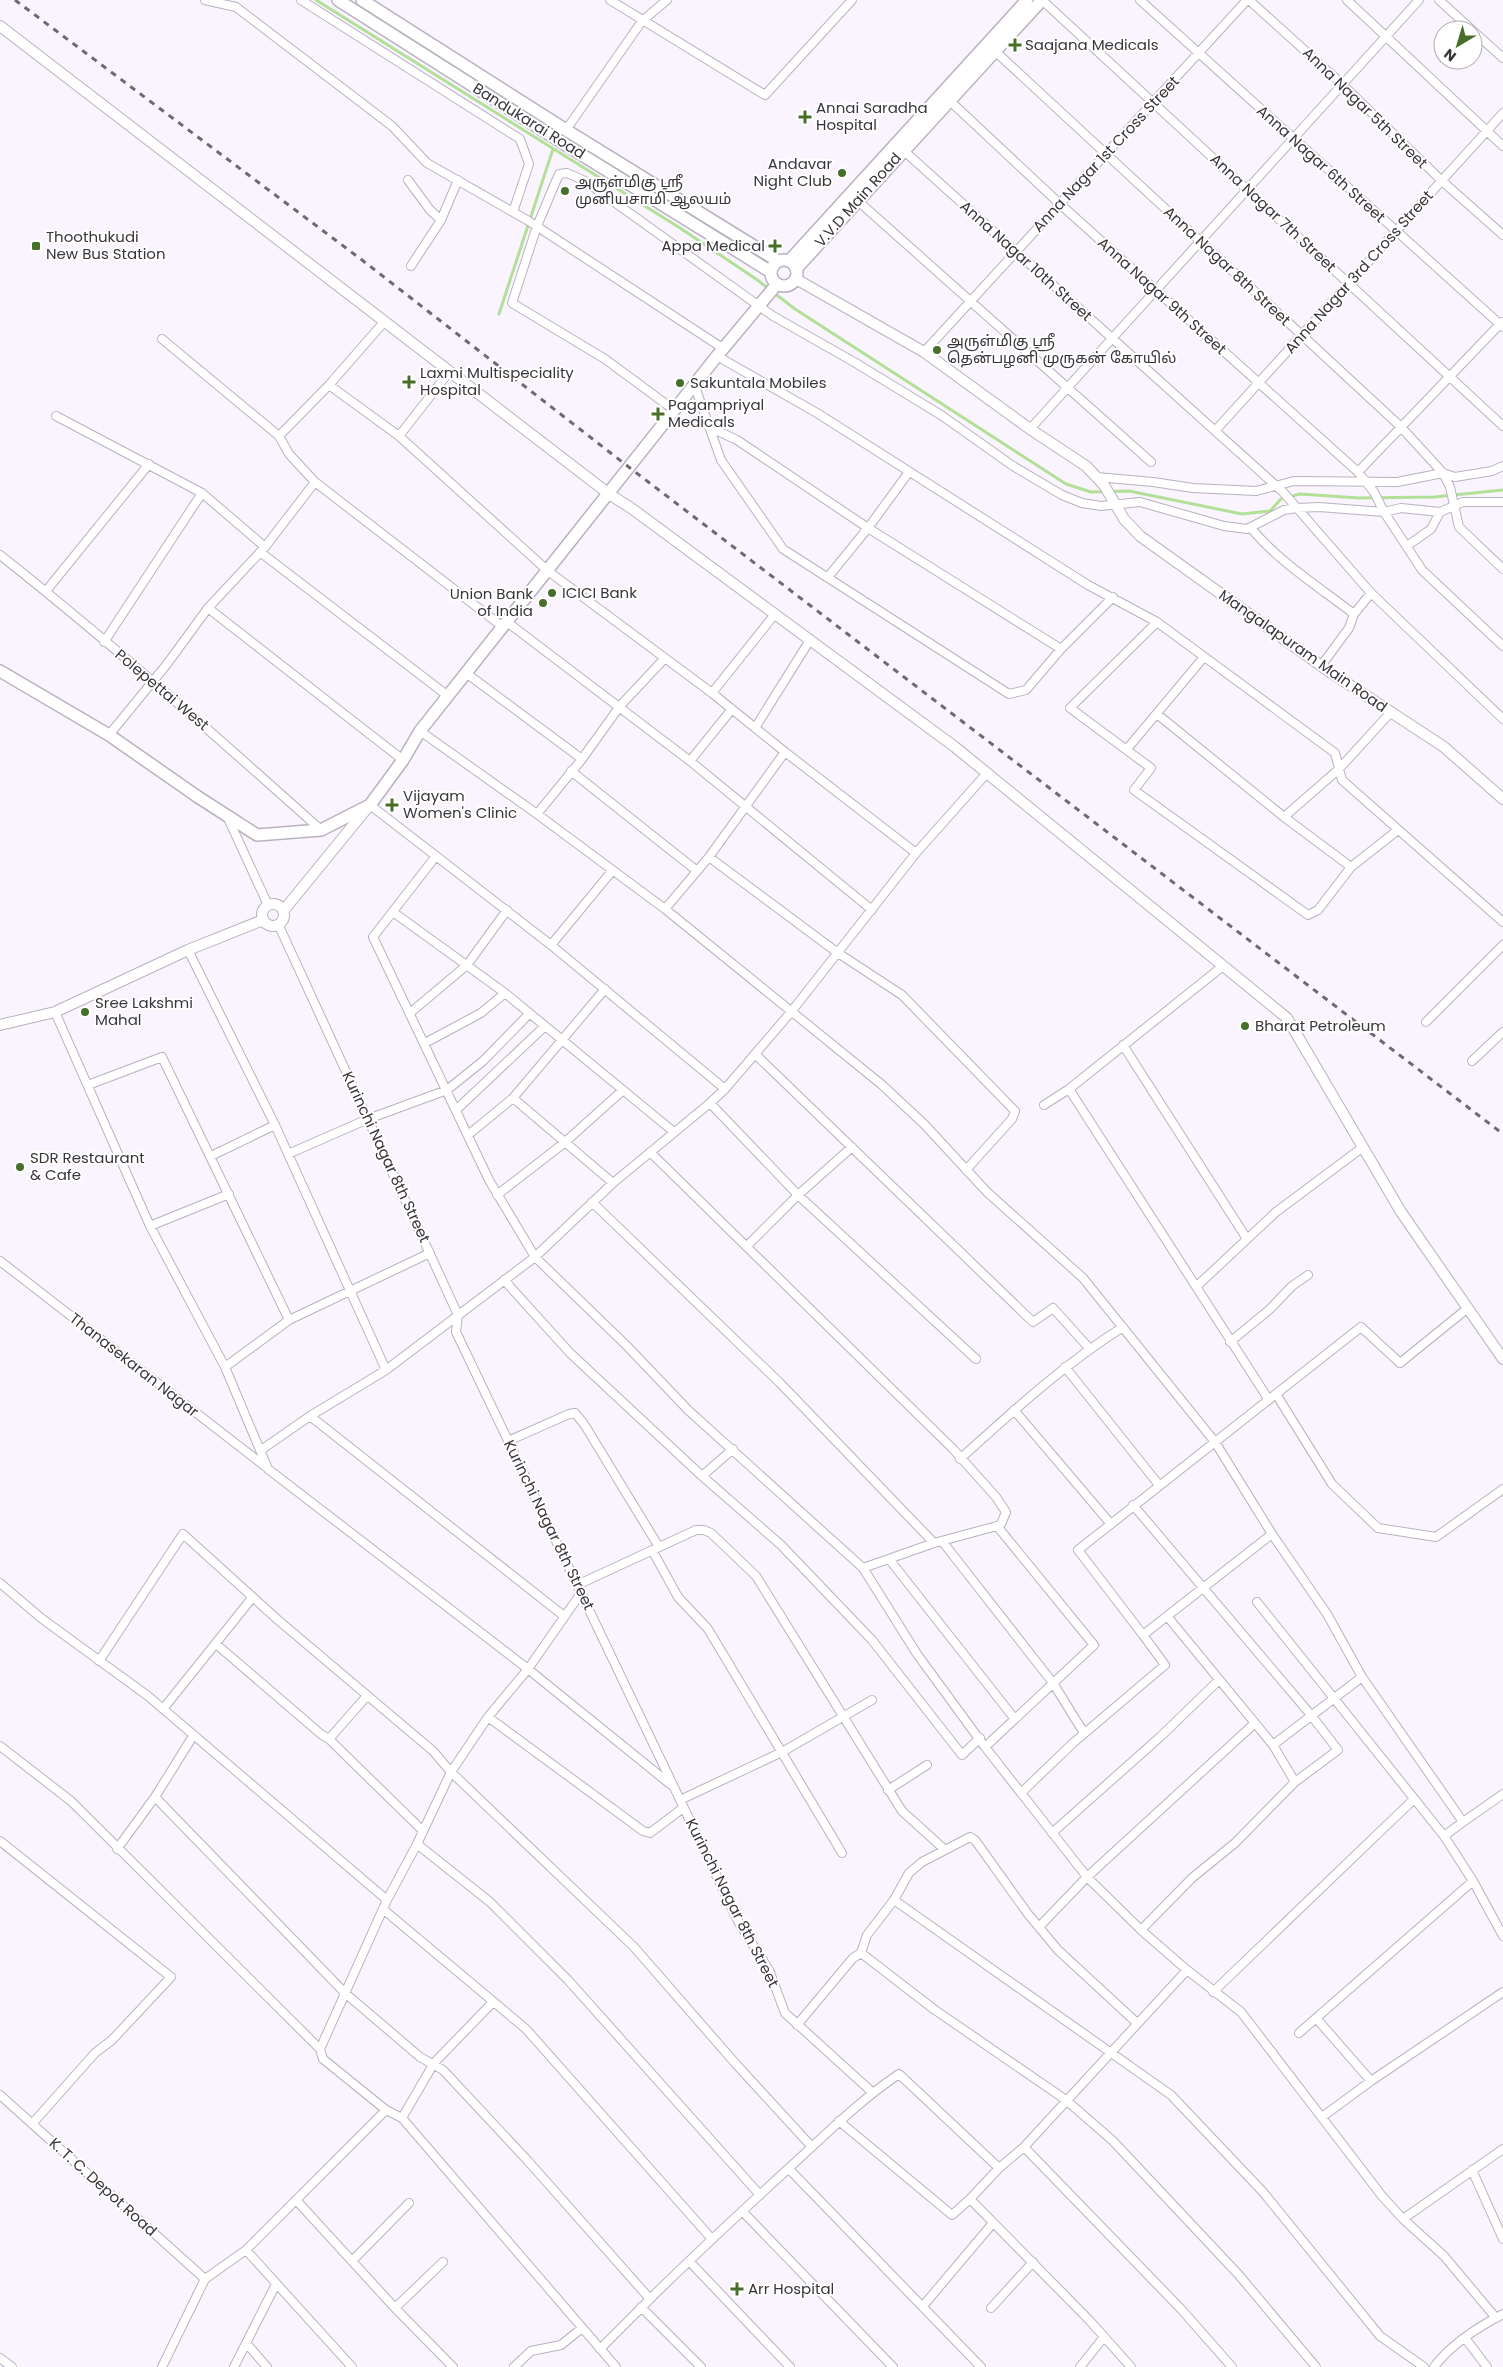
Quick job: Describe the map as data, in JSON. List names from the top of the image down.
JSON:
{
  "streets": {
    "main road": ["Bandukarai Road", "V.V.D Main Road"],
    "street": [
      "Anna Nagar 5th Street",
      "Anna Nagar 1st Cross Street",
      "Anna Nagar 6th Street",
      "Anna Nagar 7th Street",
      "Anna Nagar 10th Street",
      "Anna Nagar 8th Street",
      "Anna Nagar 3rd Cross Street",
      "Anna Nagar 9th Street",
      "Mangalapuram Main Road",
      "Polepettai West",
      "Kurinchi Nagar 8th Street",
      "Thanasekaran Nagar",
      "K. T. C. Depot Road"
    ]
  },
  "crossings": [
    ["Anna Nagar 5th Street", "Anna Nagar 1st Cross Street"],
    ["Anna Nagar 5th Street", "Anna Nagar 3rd Cross Street"],
    ["Bandukarai Road", "V.V.D Main Road"],
    ["Bandukarai Road", "Mangalapuram Main Road"],
    ["Anna Nagar 1st Cross Street", "Anna Nagar 6th Street"],
    ["Anna Nagar 1st Cross Street", "Anna Nagar 7th Street"],
    ["Anna Nagar 1st Cross Street", "Anna Nagar 10th Street"],
    ["Anna Nagar 1st Cross Street", "Anna Nagar 8th Street"],
    ["Anna Nagar 1st Cross Street", "Anna Nagar 9th Street"],
    ["Anna Nagar 1st Cross Street", "Mangalapuram Main Road"],
    ["Anna Nagar 6th Street", "Anna Nagar 3rd Cross Street"],
    ["V.V.D Main Road", "Anna Nagar 7th Street"],
    ["V.V.D Main Road", "Anna Nagar 10th Street"],
    ["V.V.D Main Road", "Anna Nagar 8th Street"],
    ["V.V.D Main Road", "Anna Nagar 9th Street"],
    ["V.V.D Main Road", "Mangalapuram Main Road"],
    ["Anna Nagar 7th Street", "Anna Nagar 3rd Cross Street"],
    ["Anna Nagar 10th Street", "Anna Nagar 3rd Cross Street"],
    ["Anna Nagar 8th Street", "Anna Nagar 3rd Cross Street"],
    ["Anna Nagar 3rd Cross Street", "Anna Nagar 9th Street"],
    ["Kurinchi Nagar 8th Street", "Thanasekaran Nagar"]
  ],
  "places": {
    "health": [
      "Saajana Medicals",
      "Annai Saradha Hospital",
      "Appa Medical",
      "Laxmi Multispeciality Hospital",
      "Pagampriyal Medicals",
      "Vijayam Women's Clinic",
      "Arr Hospital"
    ],
    "other": [
      "Andavar Night Club",
      "அருள்மிகு ஶ்ரீ முனியசாமி ஆலயம்",
      "அருள்மிகு ஶ்ரீ தென்பழனி முருகன் கோயில்",
      "Sakuntala Mobiles",
      "ICICI Bank",
      "Union Bank of India",
      "Sree Lakshmi Mahal",
      "Bharat Petroleum",
      "SDR Restaurant & Cafe"
    ],
    "transit": ["Thoothukudi New Bus Station"]
  },
  "north": "bottom left"
}
